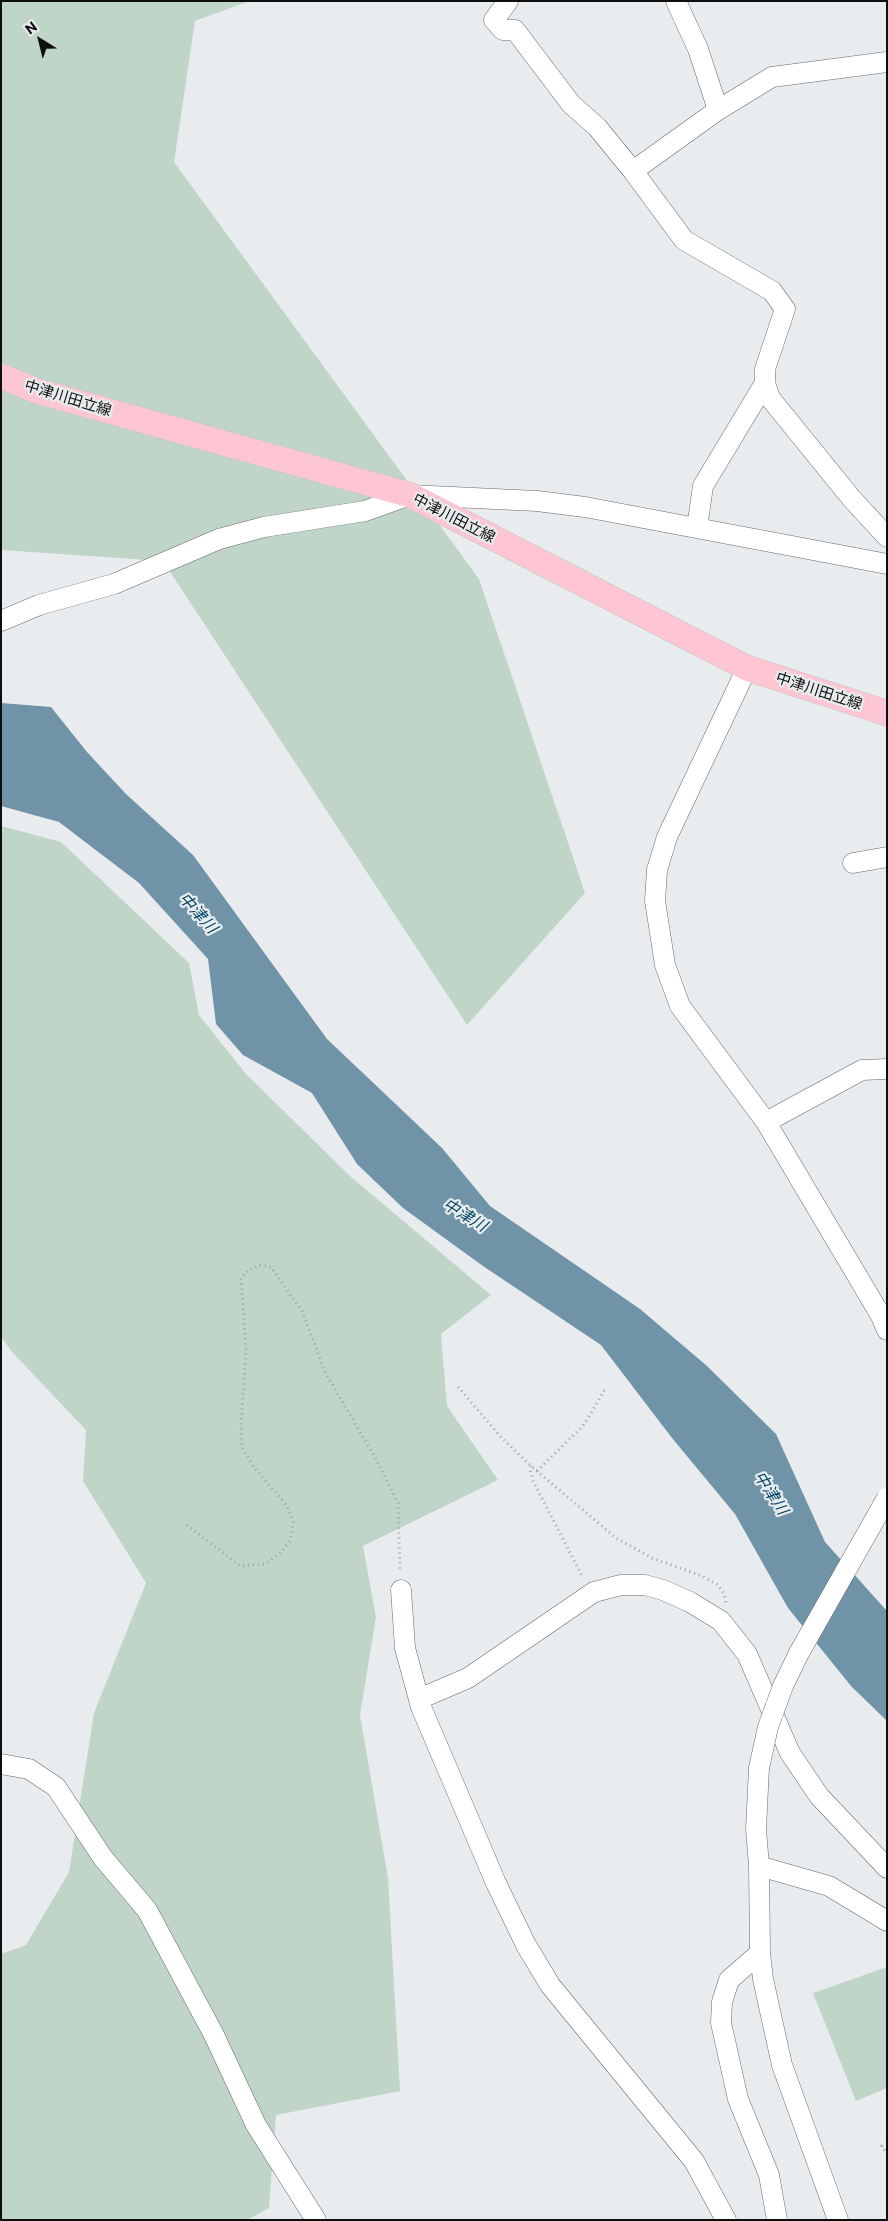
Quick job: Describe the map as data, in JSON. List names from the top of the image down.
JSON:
{
  "streets": {
    "main road": ["中津川田立線"]
  },
  "water": ["中津川"],
  "north": "top left"
}
